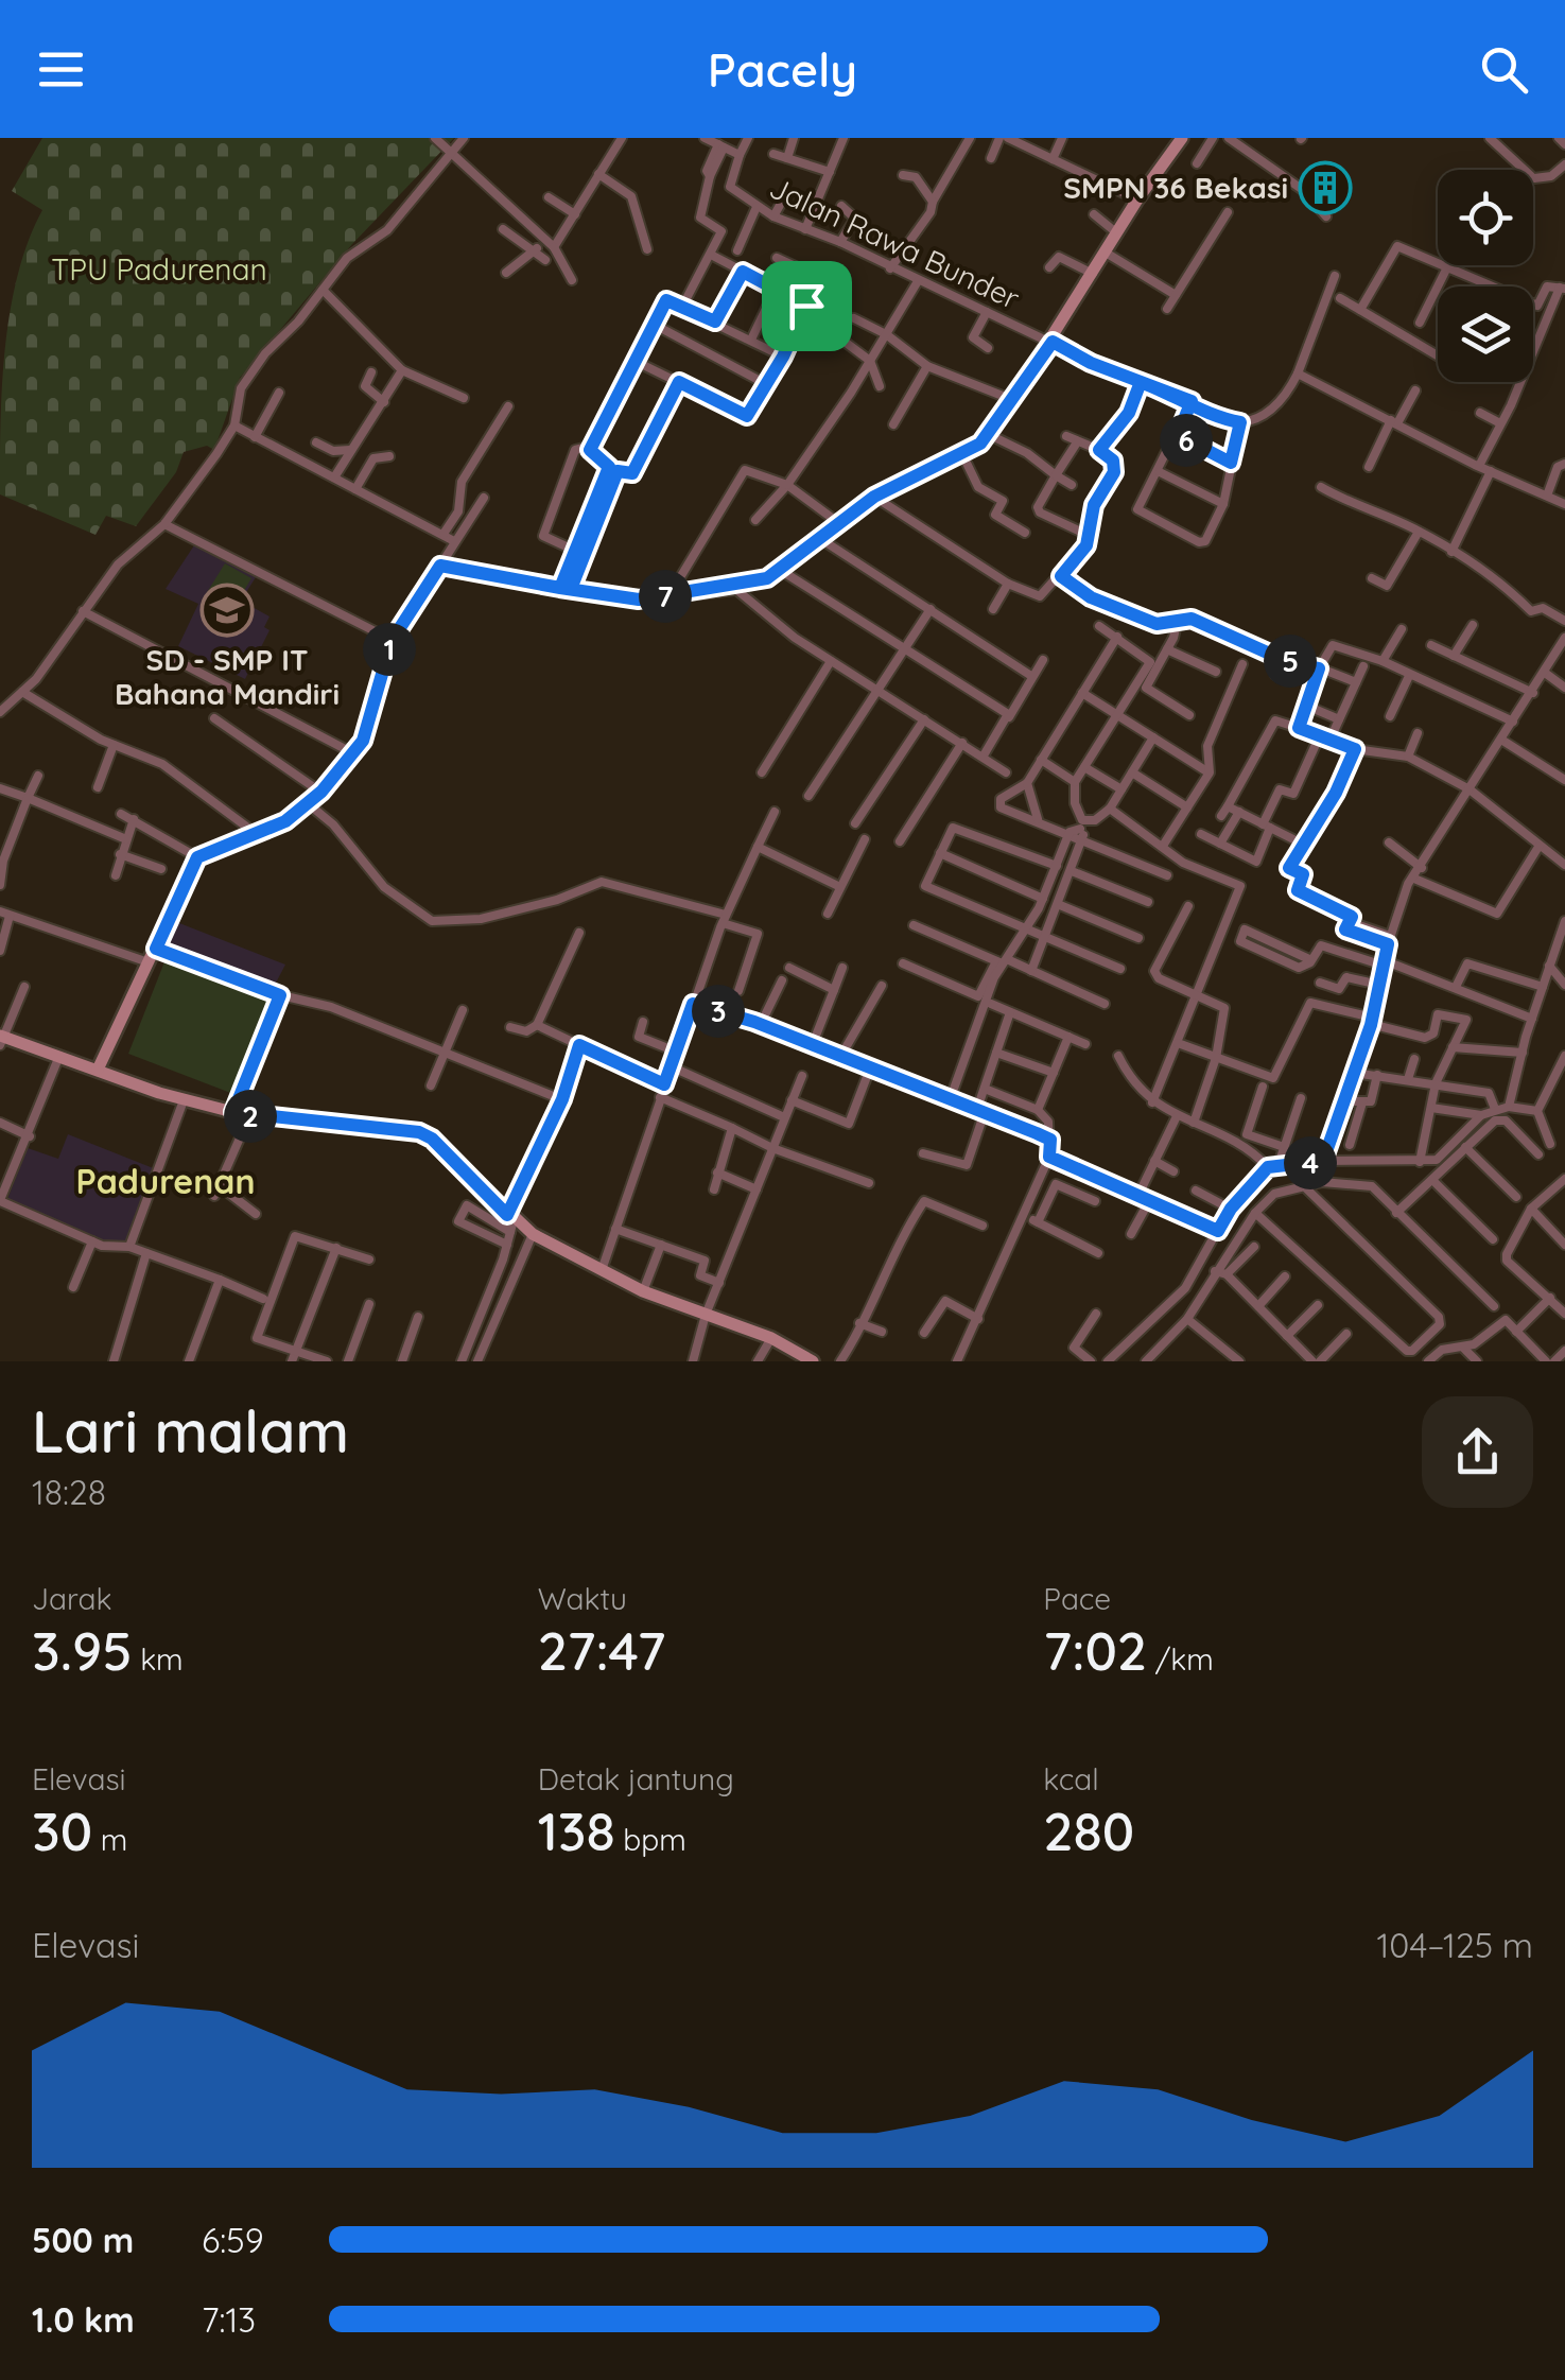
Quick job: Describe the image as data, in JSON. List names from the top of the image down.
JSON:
{
  "streets": {
    "street": ["Jalan Rawa Bunder"]
  },
  "districts": ["Padurenan"],
  "parks": ["TPU Padurenan"],
  "places": {
    "building": ["SMPN 36 Bekasi"],
    "school or university": ["SD - SMP IT Bahana Mandiri"]
  },
  "page": {
    "header": "Pacely",
    "pins": [
      "6",
      "7",
      "1",
      "5",
      "3",
      "2",
      "4"
    ],
    "heading": ["Lari malam", "18:28"],
    "stats": [
      ["Jarak", "3.95 km"],
      ["Waktu", "27:47"],
      ["Pace", "7:02 /km"],
      ["Elevasi", "30 m"],
      ["Detak jantung", "138 bpm"],
      ["kcal", "280"]
    ],
    "chart": ["Elevasi", "104–125 m"],
    "list": [
      {
        "name": "500 m",
        "note": "6:59"
      },
      {
        "name": "1.0 km",
        "note": "7:13"
      }
    ]
  }
}
